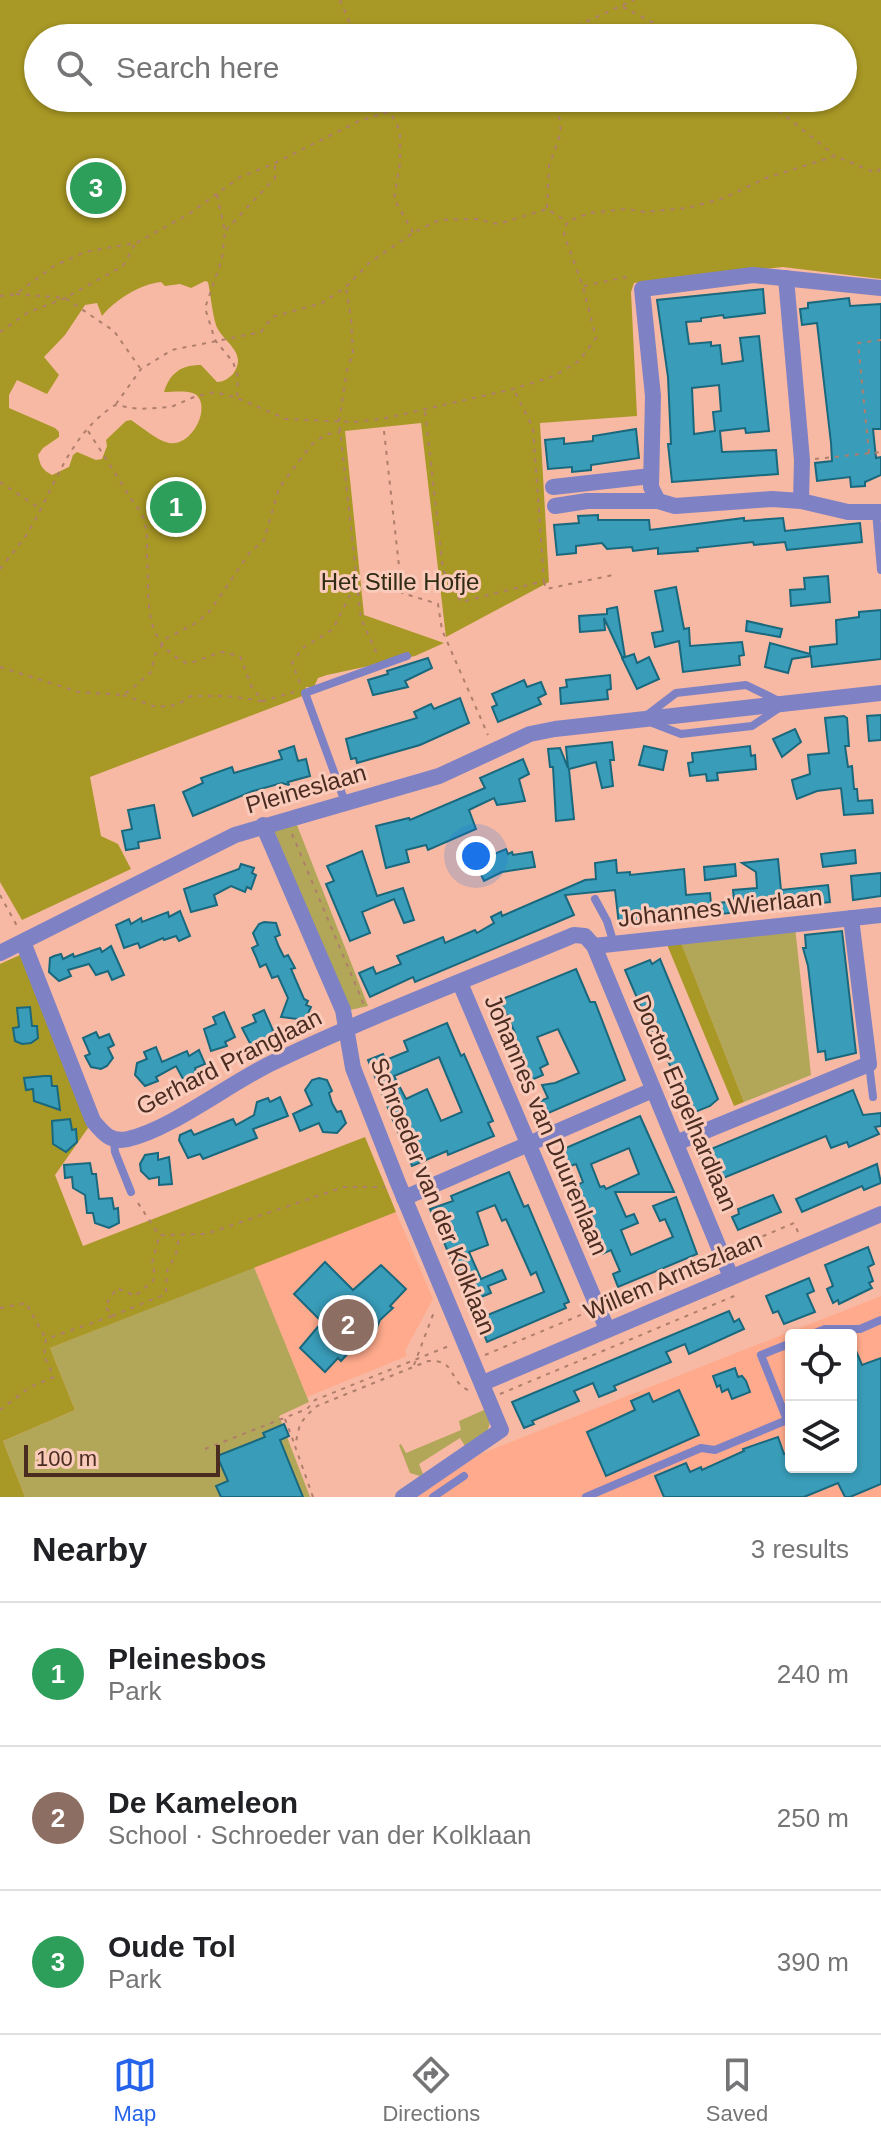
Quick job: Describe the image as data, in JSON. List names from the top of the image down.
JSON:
{
  "streets": {
    "street": [
      "Pleineslaan",
      "Johannes Wierlaan",
      "Gerhard Pranglaan",
      "Doctor Engelhardlaan",
      "Johannes van Duurenlaan",
      "Schroeder van der Kolklaan",
      "Willem Arntszlaan"
    ]
  },
  "crossings": [
    ["Pleineslaan", "Gerhard Pranglaan"],
    ["Pleineslaan", "Schroeder van der Kolklaan"],
    ["Johannes Wierlaan", "Gerhard Pranglaan"],
    ["Johannes Wierlaan", "Doctor Engelhardlaan"],
    ["Johannes Wierlaan", "Johannes van Duurenlaan"],
    ["Johannes Wierlaan", "Schroeder van der Kolklaan"],
    ["Gerhard Pranglaan", "Schroeder van der Kolklaan"],
    ["Doctor Engelhardlaan", "Willem Arntszlaan"],
    ["Johannes van Duurenlaan", "Willem Arntszlaan"],
    ["Schroeder van der Kolklaan", "Willem Arntszlaan"]
  ],
  "parks": ["Het Stille Hofje"],
  "scale_bar": "100 m",
  "page": {
    "search": "Search here",
    "pins": ["3", "1", "2"],
    "scale": "100 m",
    "heading": ["Nearby", "3 results"],
    "list": [
      {
        "mark": "1",
        "name": "Pleinesbos",
        "note": "Park",
        "value": "240 m"
      },
      {
        "mark": "2",
        "name": "De Kameleon",
        "note": "School · Schroeder van der Kolklaan",
        "value": "250 m"
      },
      {
        "mark": "3",
        "name": "Oude Tol",
        "note": "Park",
        "value": "390 m"
      }
    ],
    "nav": ["Map", "Directions", "Saved"]
  }
}
